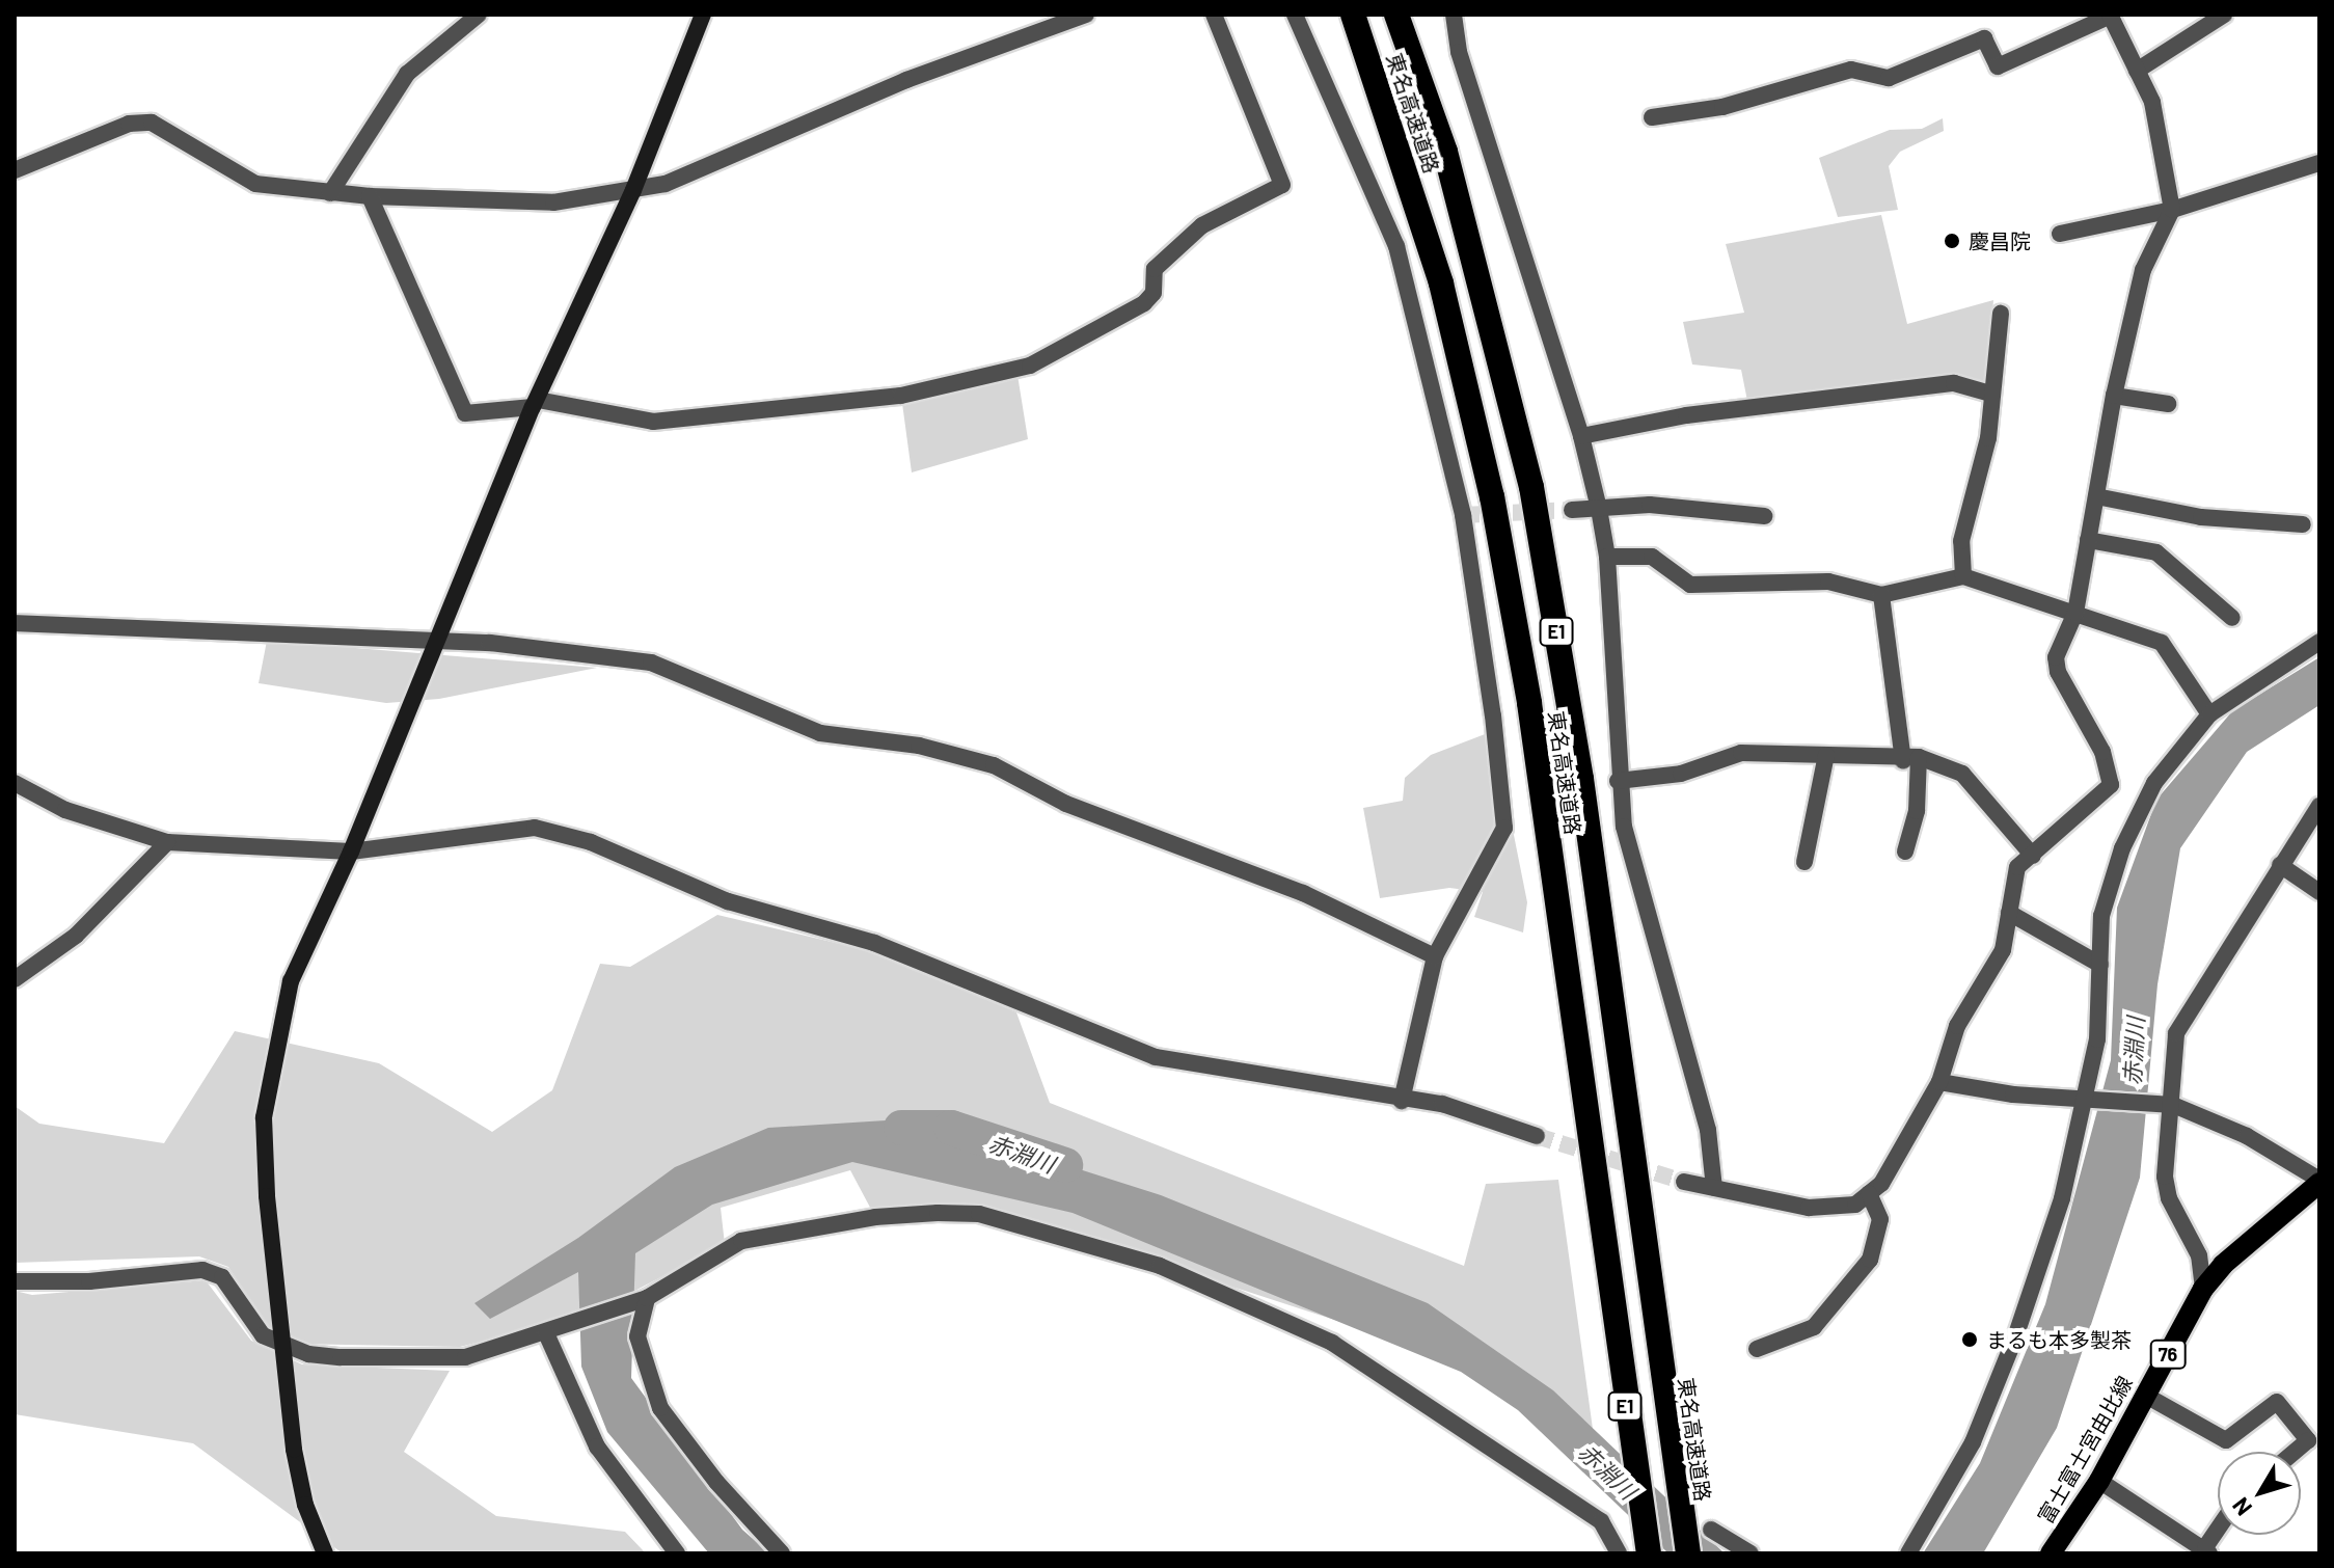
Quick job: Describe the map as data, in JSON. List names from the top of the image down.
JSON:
{
  "streets": {
    "highway": ["東名高速道路", "E1"],
    "main road": ["76", "富士富士宮由比線"]
  },
  "water": ["赤淵川"],
  "places": ["慶昌院", "まるも本多製茶"],
  "north": "bottom left"
}
